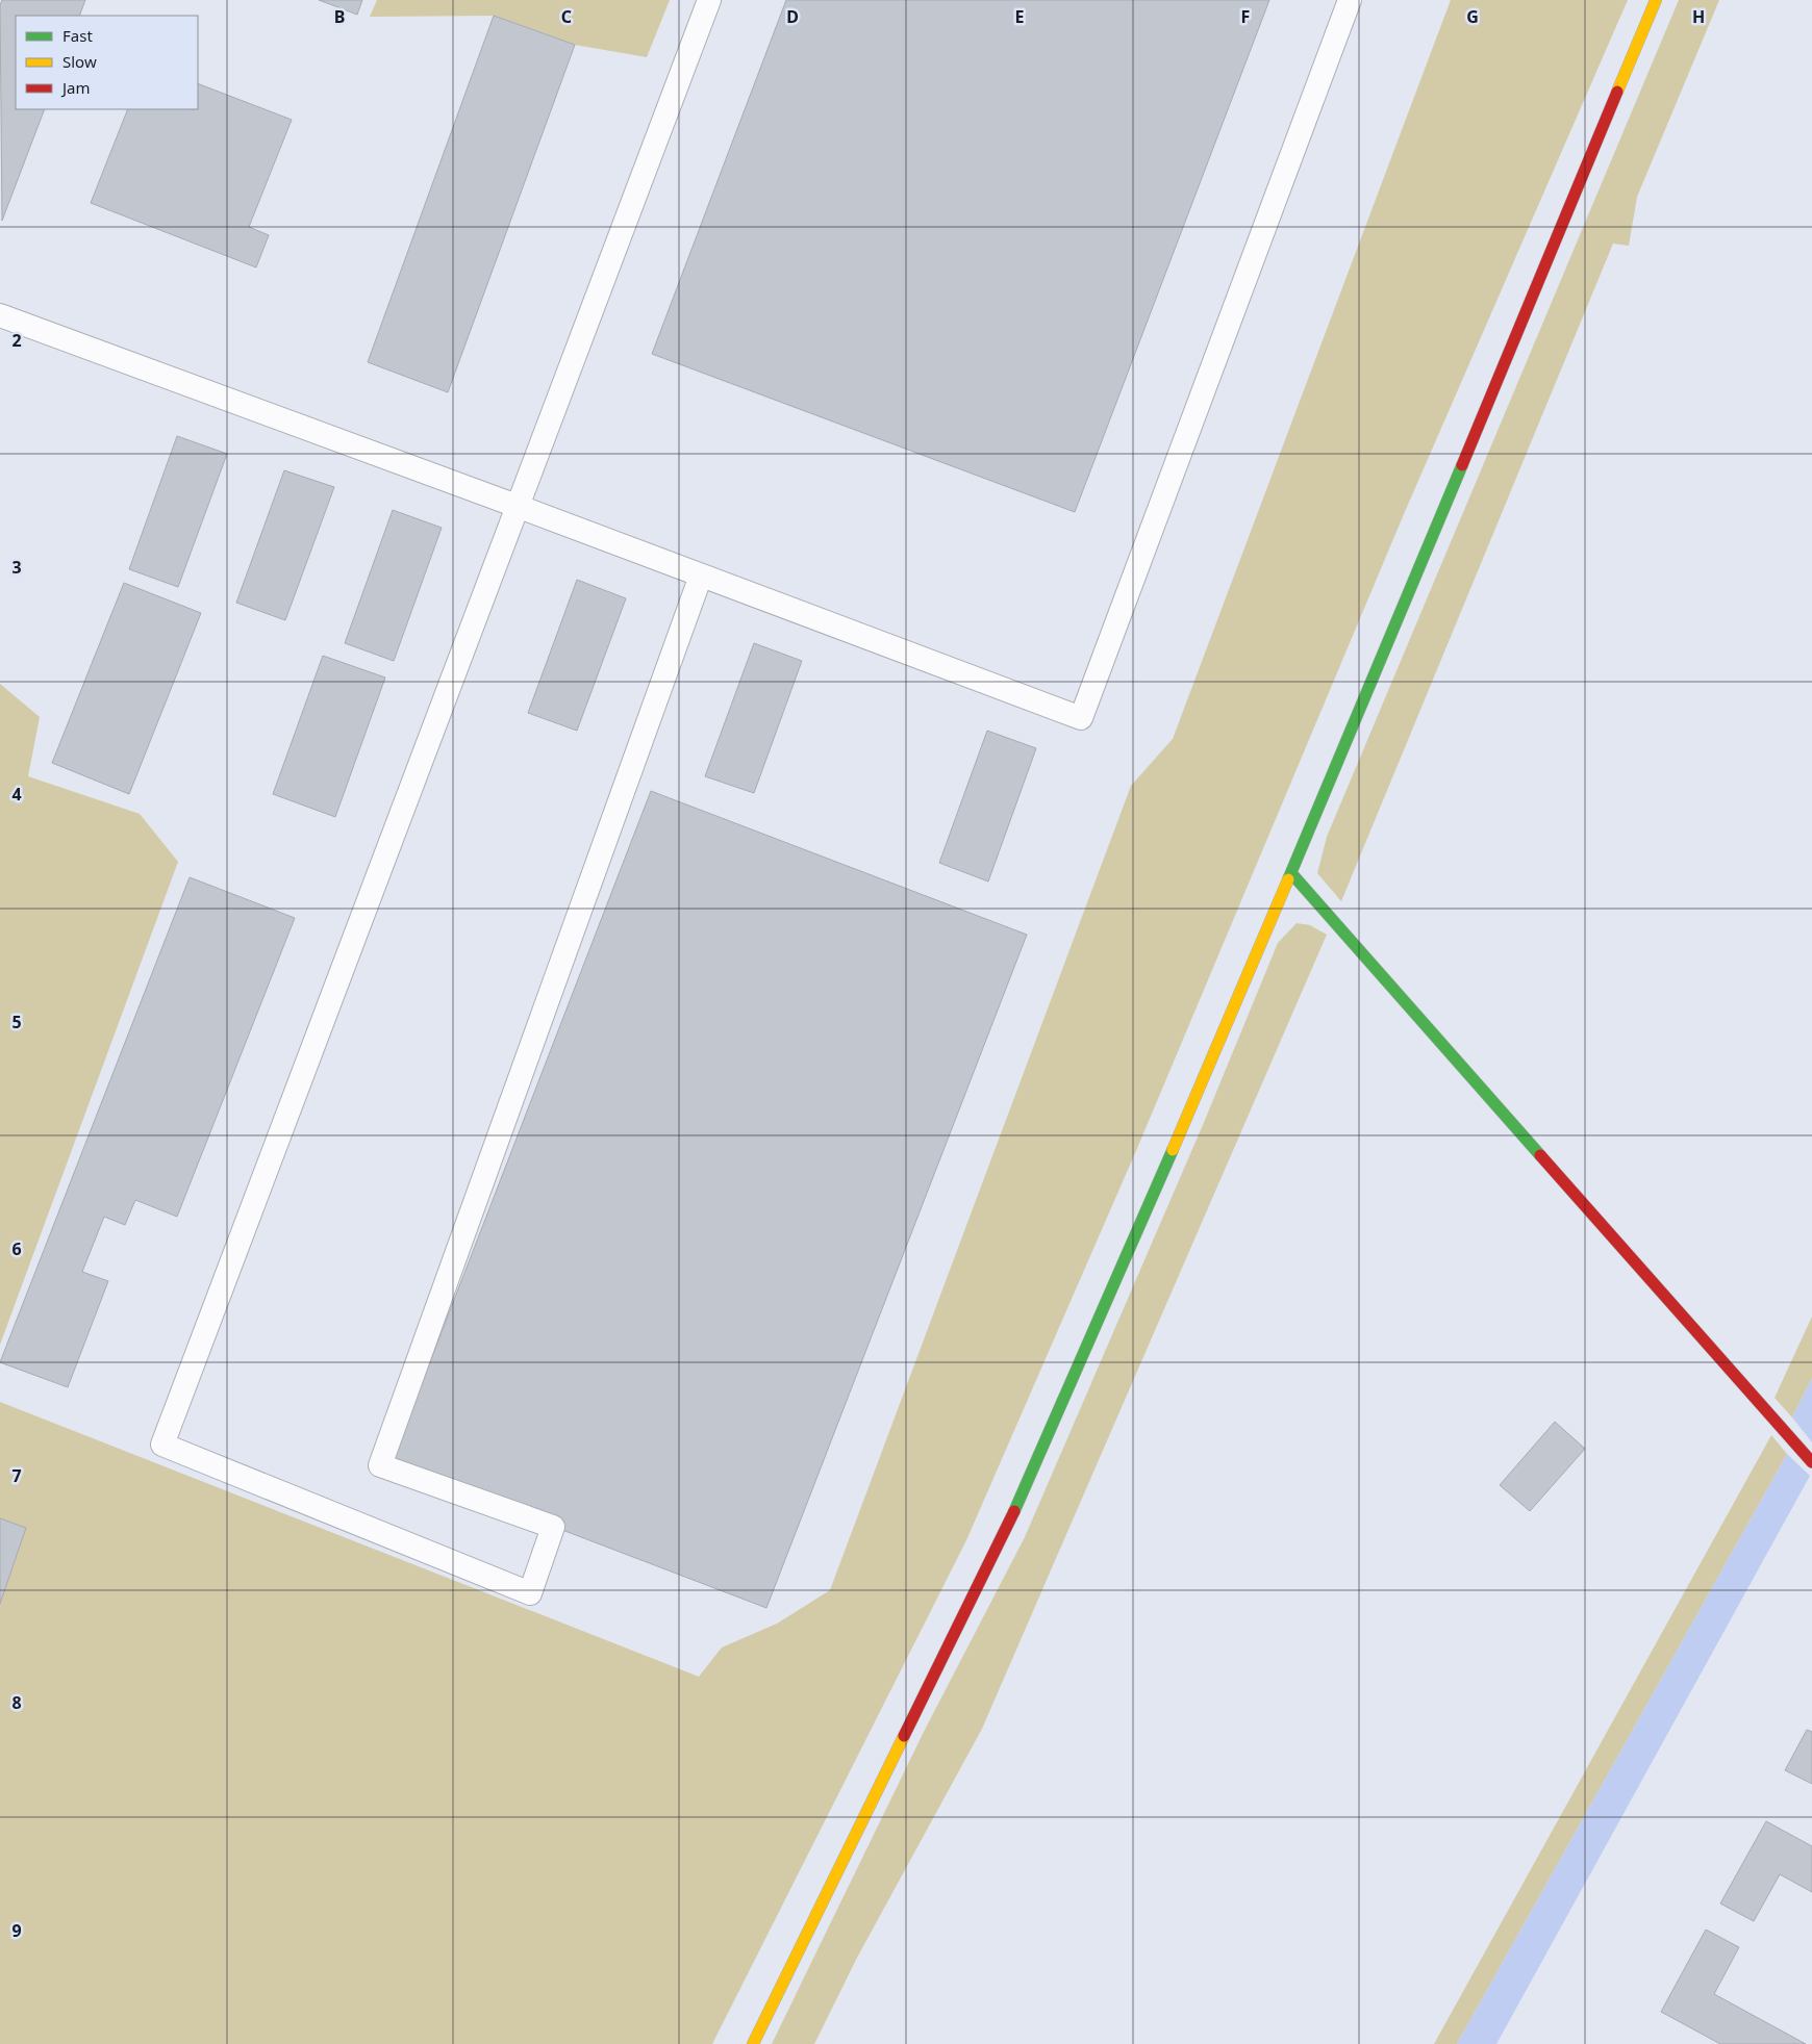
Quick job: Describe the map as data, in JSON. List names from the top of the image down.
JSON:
{
  "legend": ["Fast", "Slow", "Jam"],
  "grid": {
    "columns": [
      "B",
      "C",
      "D",
      "E",
      "F",
      "G",
      "H"
    ],
    "rows": [
      "2",
      "3",
      "4",
      "5",
      "6",
      "7",
      "8",
      "9"
    ]
  }
}
